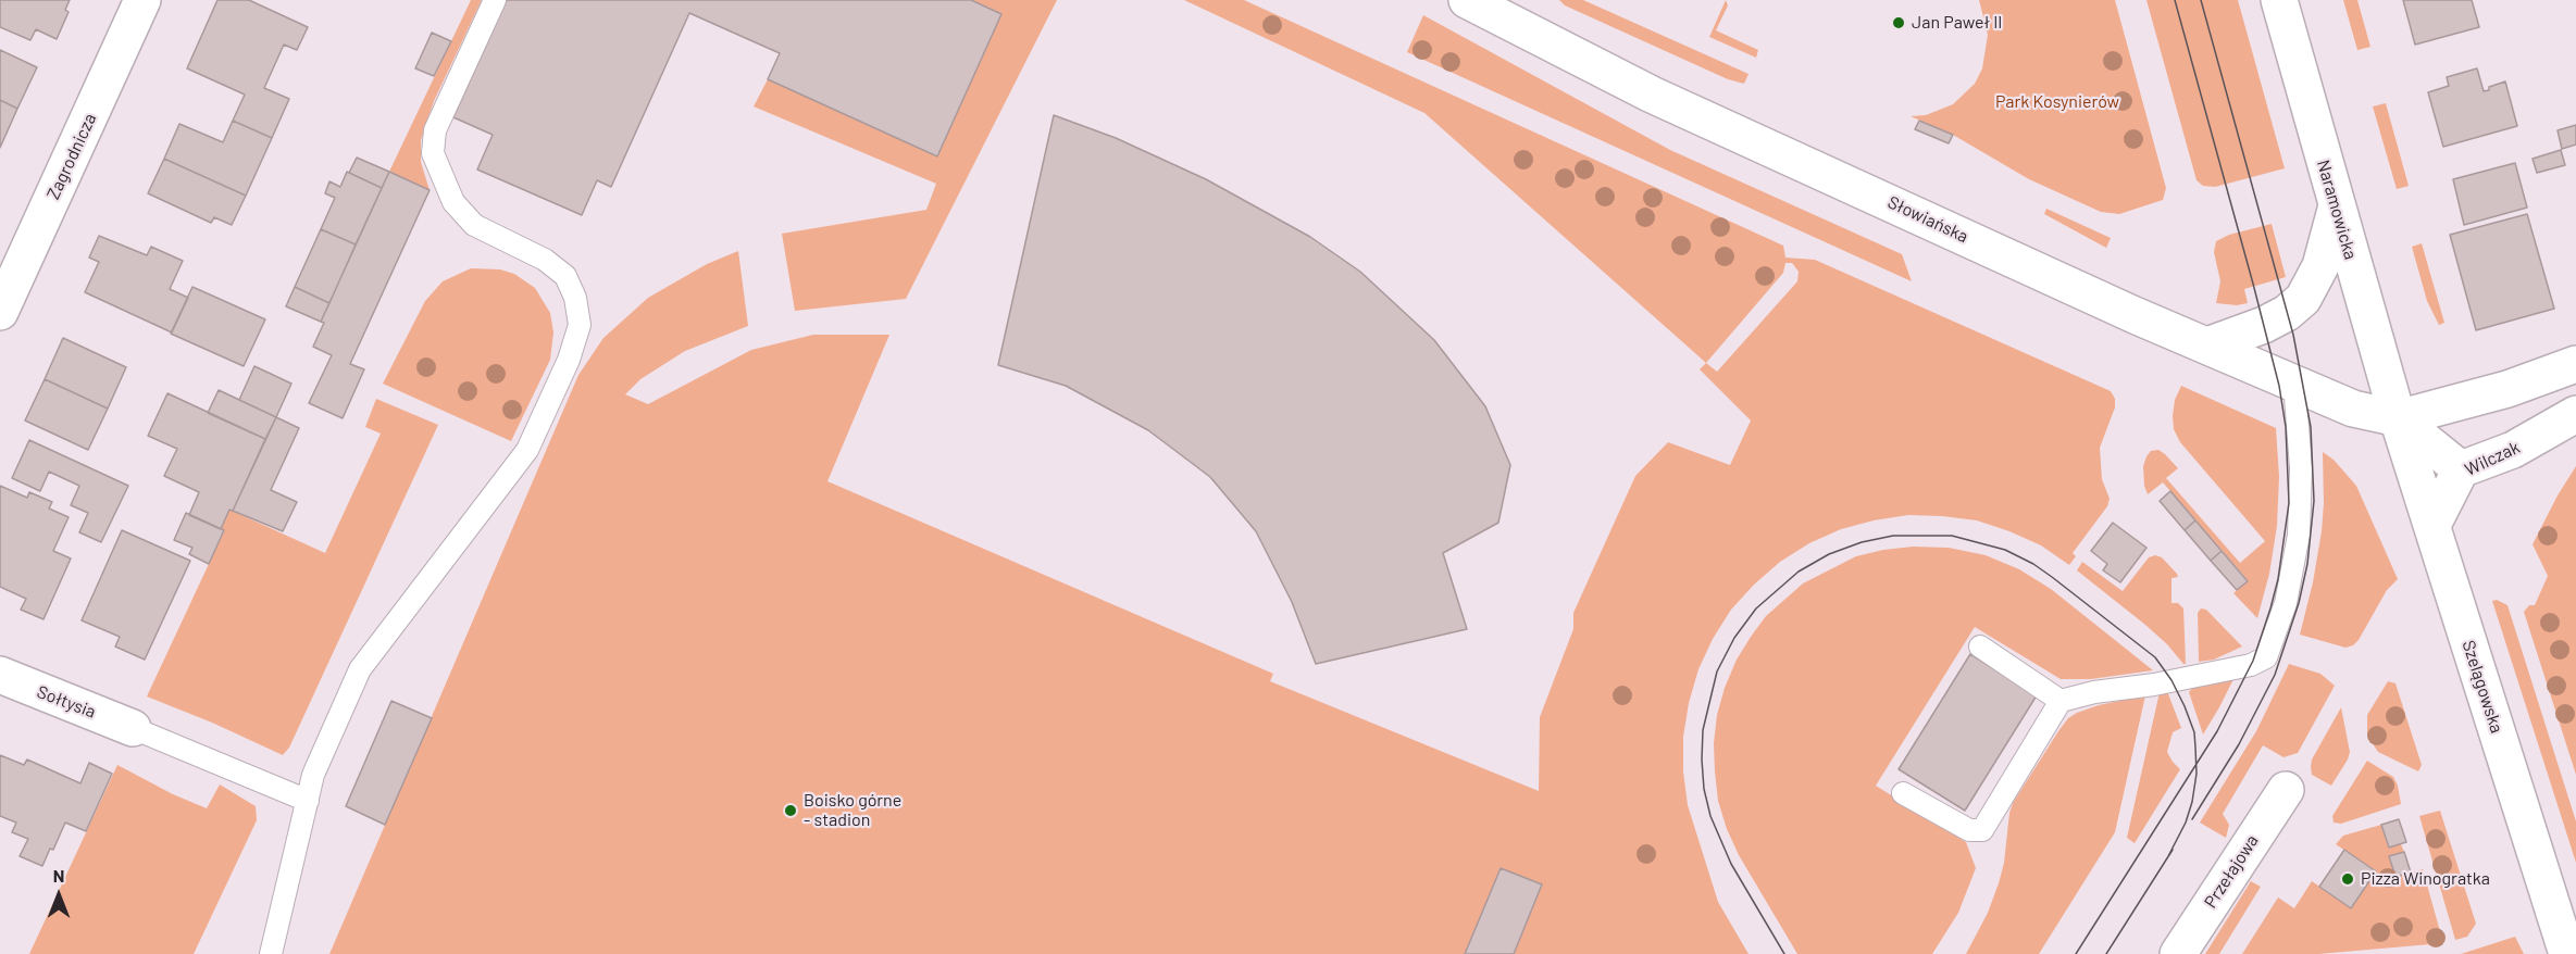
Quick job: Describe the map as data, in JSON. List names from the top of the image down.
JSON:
{
  "streets": {
    "street": [
      "Zagrodnicza",
      "Naramowicka",
      "Słowiańska",
      "Wilczak",
      "Szelągowska",
      "Sołtysia",
      "Przełajowa"
    ]
  },
  "crossings": [
    ["Naramowicka", "Słowiańska"],
    ["Naramowicka", "Szelągowska"],
    ["Słowiańska", "Szelągowska"],
    ["Wilczak", "Szelągowska"]
  ],
  "parks": ["Park Kosynierów"],
  "places": ["Jan Paweł II", "Boisko górne - stadion", "Pizza Winogratka"],
  "north": "top"
}
